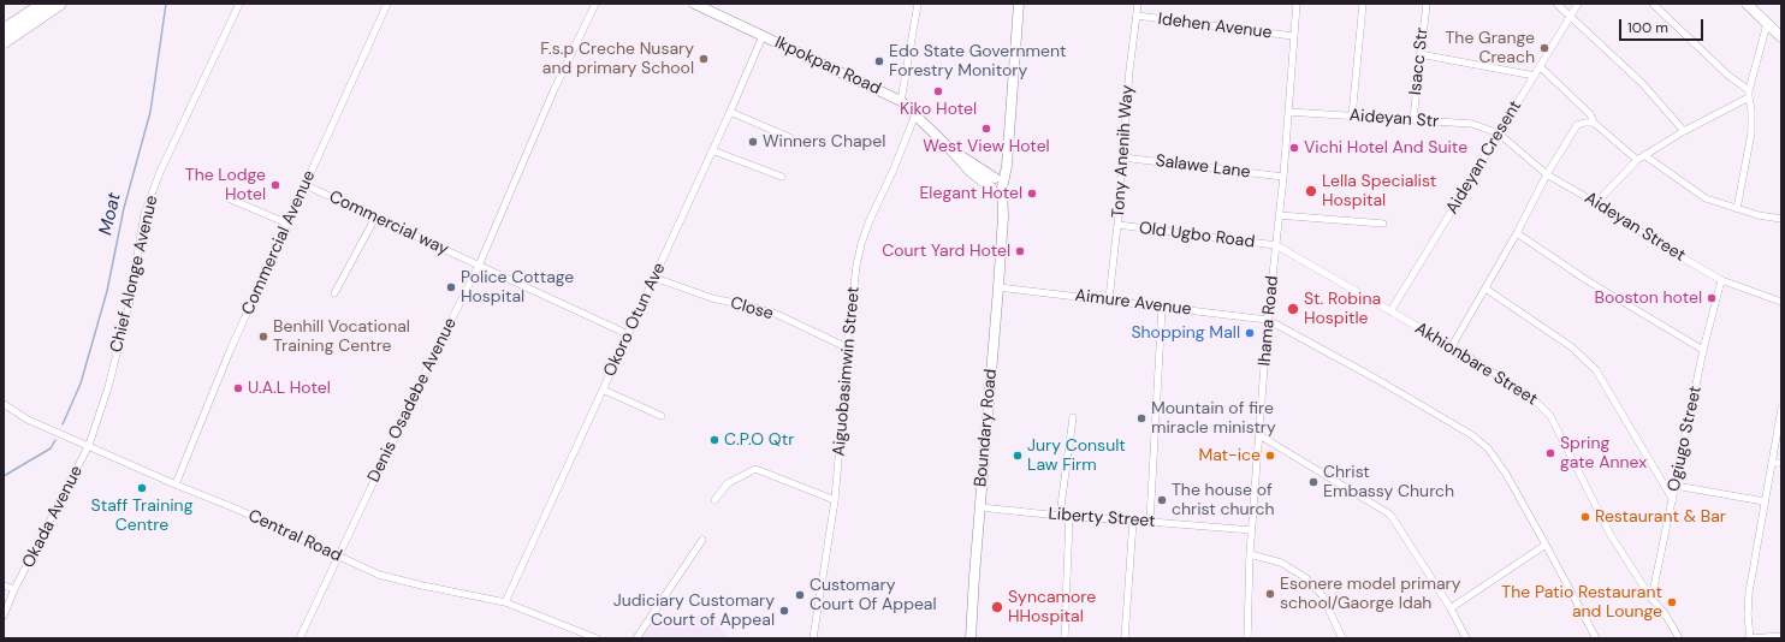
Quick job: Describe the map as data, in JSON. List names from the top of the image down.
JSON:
{
  "streets": {
    "street": [
      "Idehen Avenue",
      "Isacc Str",
      "Ikpokpan Road",
      "Aideyan Str",
      "Tony Anenih Way",
      "Aideyan Cresent",
      "Salawe Lane",
      "Commercial way",
      "Aideyan Street",
      "Old Ugbo Road",
      "Commercial Avenue",
      "Chief Alonge Avenue",
      "Aimure Avenue",
      "Close",
      "Okoro Otun Ave",
      "Ihama Road",
      "Akhionbare Street",
      "Aiguobasimwin Street",
      "Denis Osadebe Avenue",
      "Boundary Road",
      "Ogiugo Street",
      "Okada Avenue",
      "Liberty Street",
      "Central Road"
    ]
  },
  "crossings": [
    ["Idehen Avenue", "Tony Anenih Way"],
    ["Idehen Avenue", "Ihama Road"],
    ["Isacc Str", "Aideyan Str"],
    ["Ikpokpan Road", "Okoro Otun Ave"],
    ["Ikpokpan Road", "Aiguobasimwin Street"],
    ["Ikpokpan Road", "Boundary Road"],
    ["Aideyan Str", "Aideyan Cresent"],
    ["Aideyan Str", "Aideyan Street"],
    ["Aideyan Str", "Ihama Road"],
    ["Tony Anenih Way", "Salawe Lane"],
    ["Tony Anenih Way", "Old Ugbo Road"],
    ["Tony Anenih Way", "Aimure Avenue"],
    ["Aideyan Cresent", "Aideyan Street"],
    ["Aideyan Cresent", "Akhionbare Street"],
    ["Salawe Lane", "Ihama Road"],
    ["Commercial way", "Commercial Avenue"],
    ["Commercial way", "Okoro Otun Ave"],
    ["Commercial way", "Denis Osadebe Avenue"],
    ["Aideyan Street", "Ogiugo Street"],
    ["Old Ugbo Road", "Ihama Road"],
    ["Old Ugbo Road", "Akhionbare Street"],
    ["Commercial Avenue", "Central Road"],
    ["Chief Alonge Avenue", "Okada Avenue"],
    ["Chief Alonge Avenue", "Central Road"],
    ["Aimure Avenue", "Ihama Road"],
    ["Aimure Avenue", "Boundary Road"],
    ["Close", "Okoro Otun Ave"],
    ["Close", "Aiguobasimwin Street"],
    ["Okoro Otun Ave", "Central Road"],
    ["Ihama Road", "Akhionbare Street"],
    ["Ihama Road", "Liberty Street"],
    ["Akhionbare Street", "Ogiugo Street"],
    ["Denis Osadebe Avenue", "Central Road"],
    ["Boundary Road", "Liberty Street"],
    ["Okada Avenue", "Central Road"]
  ],
  "water": ["Moat"],
  "places": [
    "The Grange Creach",
    "F.s.p Creche Nusary and primary School",
    "Edo State Government Forestry Monitory",
    "Kiko Hotel",
    "West View Hotel",
    "Winners Chapel",
    "Vichi Hotel And Suite",
    "The Lodge Hotel",
    "Lella Specialist Hospital",
    "Elegant Hotel",
    "Court Yard Hotel",
    "Police Cottage Hospital",
    "Booston hotel",
    "St. Robina Hospitle",
    "Shopping Mall",
    "Benhill Vocational Training Centre",
    "U.A.L Hotel",
    "Mountain of fire miracle ministry",
    "C.P.O Qtr",
    "Spring gate Annex",
    "Jury Consult Law Firm",
    "Mat-ice",
    "Christ Embassy Church",
    "Staff Training Centre",
    "The house of christ church",
    "Restaurant & Bar",
    "Esonere model primary school/Gaorge Idah",
    "Customary Court Of Appeal",
    "The Patio Restaurant and Lounge",
    "Syncamore HHospital",
    "Judiciary Customary Court of Appeal"
  ],
  "scale_bar": "100 m"
}
